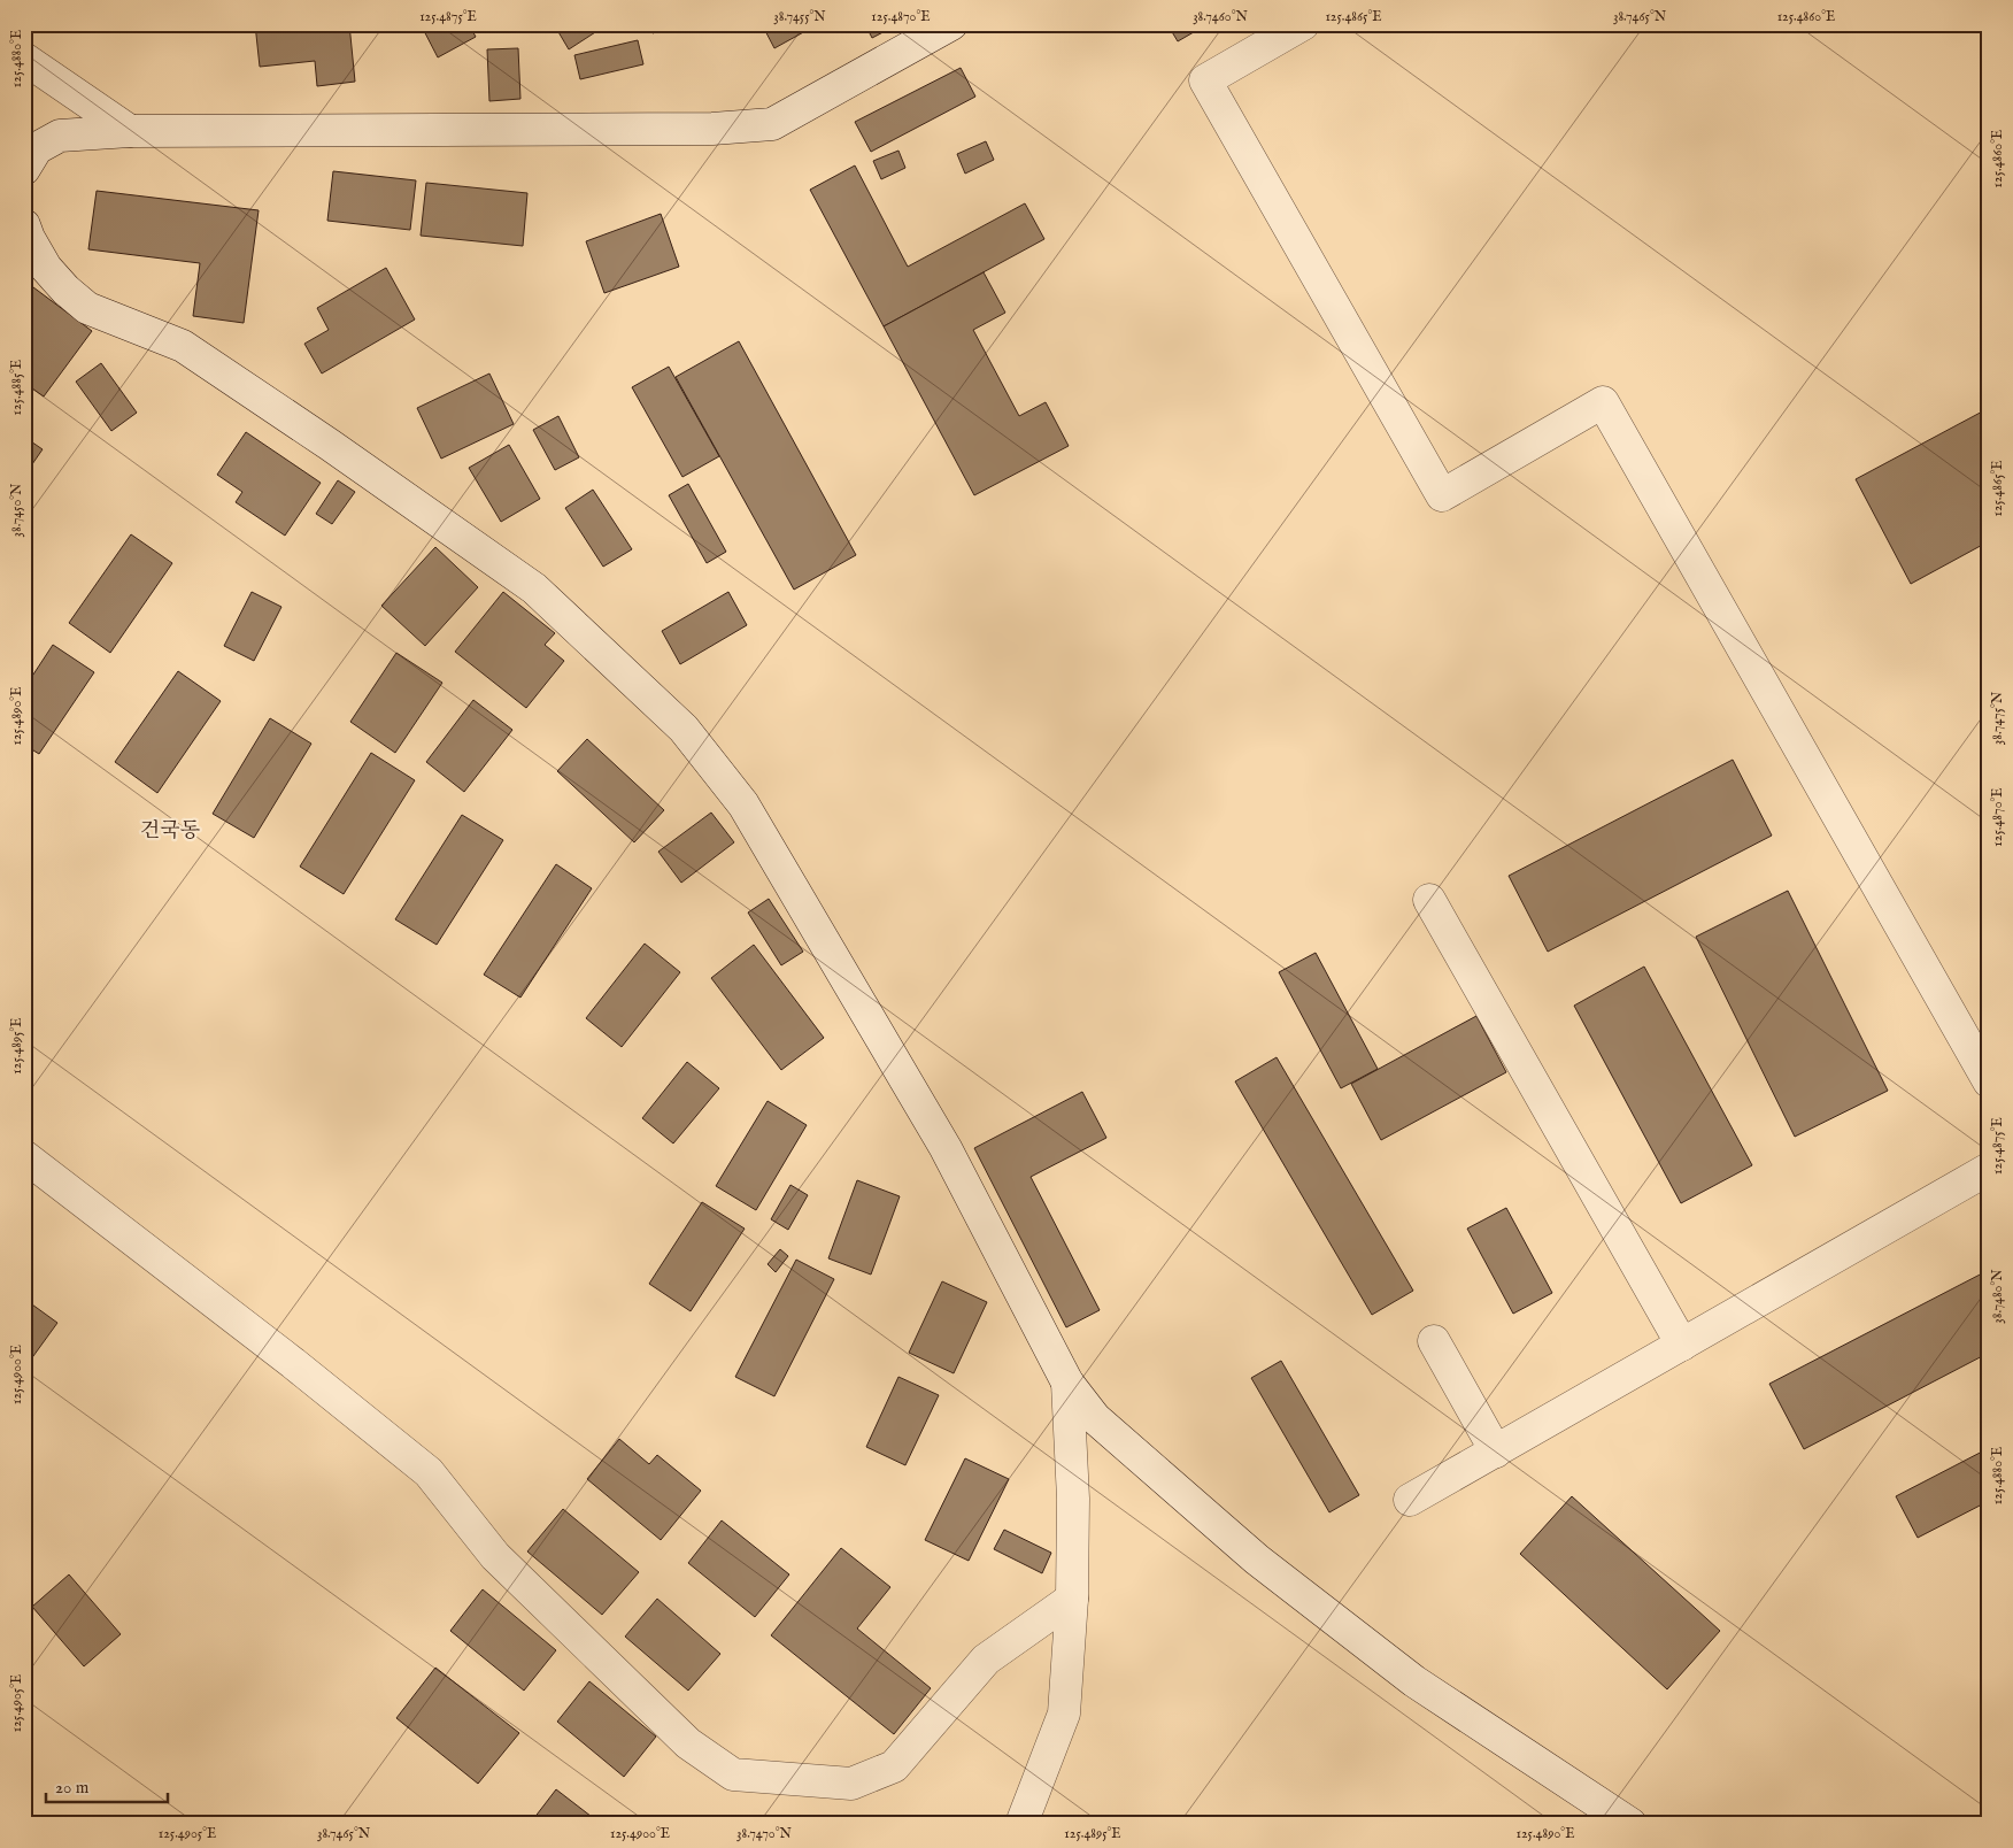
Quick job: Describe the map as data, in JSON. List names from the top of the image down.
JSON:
{
  "districts": ["건국동"],
  "scale_bar": "20 m",
  "coordinates": [
    "125.4875°E",
    "38.7455°N",
    "125.4870°E",
    "38.7460°N",
    "125.4865°E",
    "38.7465°N",
    "125.4860°E",
    "125.4880°E",
    "125.4885°E",
    "38.7450°N",
    "125.4890°E",
    "38.7475°N",
    "125.4895°E",
    "38.7480°N",
    "125.4900°E",
    "125.4905°E",
    "38.7470°N"
  ]
}
